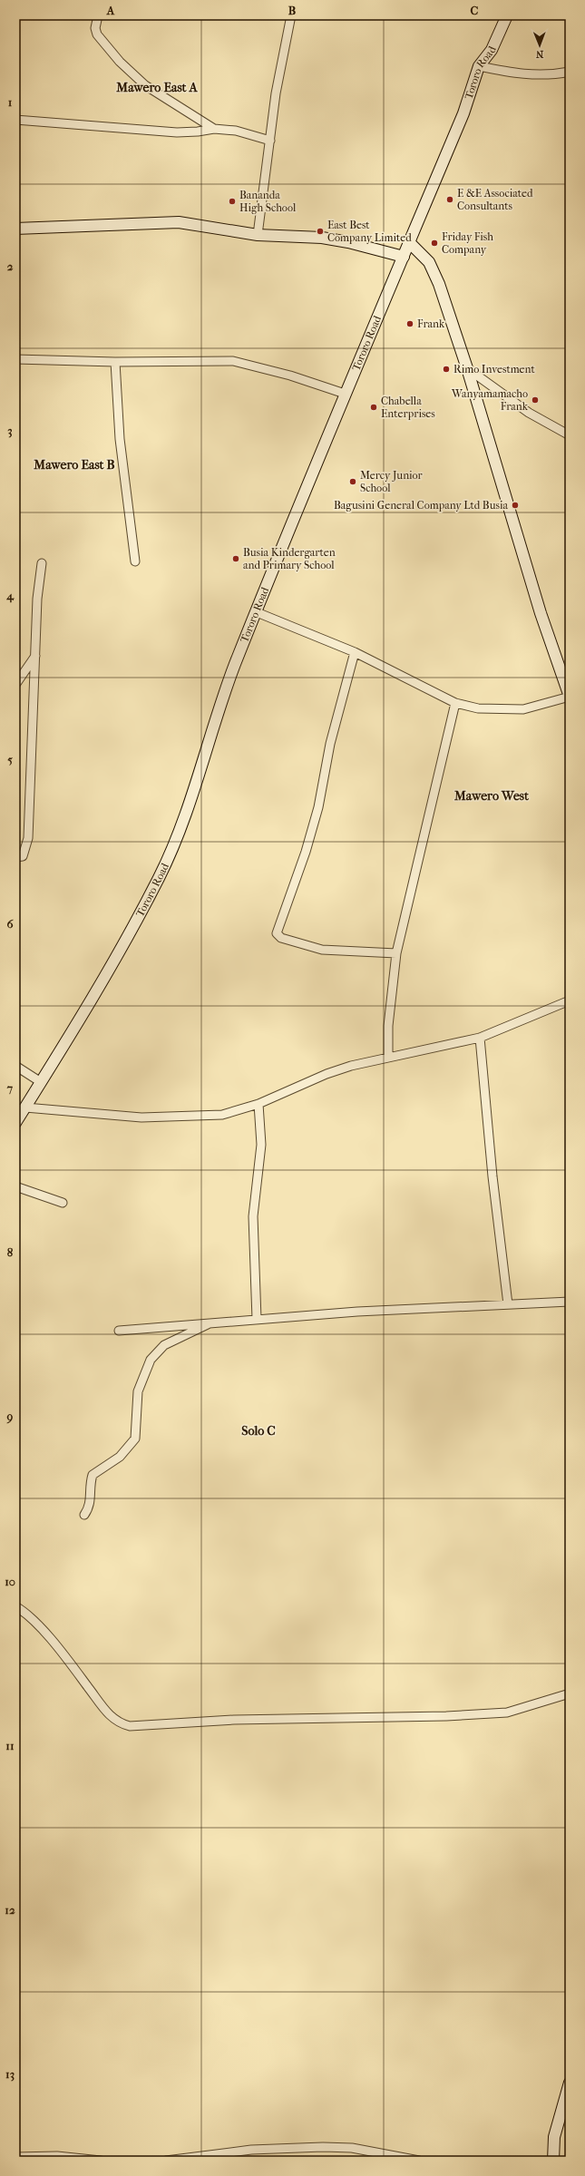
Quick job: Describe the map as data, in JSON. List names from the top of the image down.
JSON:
{
  "streets": {
    "main road": ["Tororo Road"]
  },
  "districts": [
    "Mawero East A",
    "Mawero East B",
    "Mawero West",
    "Solo C"
  ],
  "places": [
    "E &E Associated Consultants",
    "Bananda High School",
    "East Best Company Limited",
    "Friday Fish Company",
    "Frank",
    "Rimo Investment",
    "Wanyamamacho Frank",
    "Chabella Enterprises",
    "Mercy Junior School",
    "Bagusini General Company Ltd Busia",
    "Busia Kindergarten and Primary School"
  ],
  "north": "bottom",
  "grid": {
    "columns": ["A", "B", "C"],
    "rows": [
      "1",
      "2",
      "3",
      "4",
      "5",
      "6",
      "7",
      "8",
      "9",
      "10",
      "11",
      "12",
      "13"
    ]
  }
}
